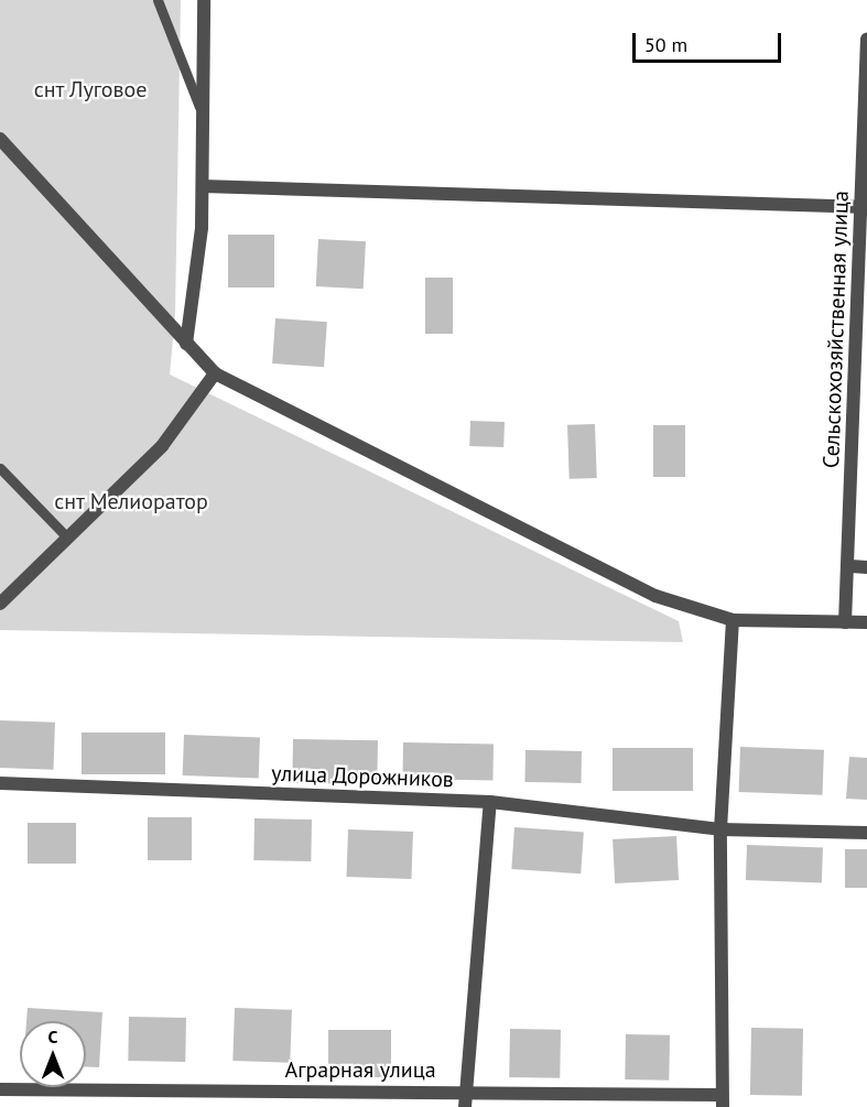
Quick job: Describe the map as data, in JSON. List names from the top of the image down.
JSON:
{
  "streets": {
    "street": ["Сельскохозяйственная улица", "улица Дорожников", "Аграрная улица"]
  },
  "parks": ["снт Луговое", "снт Мелиоратор"],
  "scale_bar": "50 m",
  "north": "top"
}
